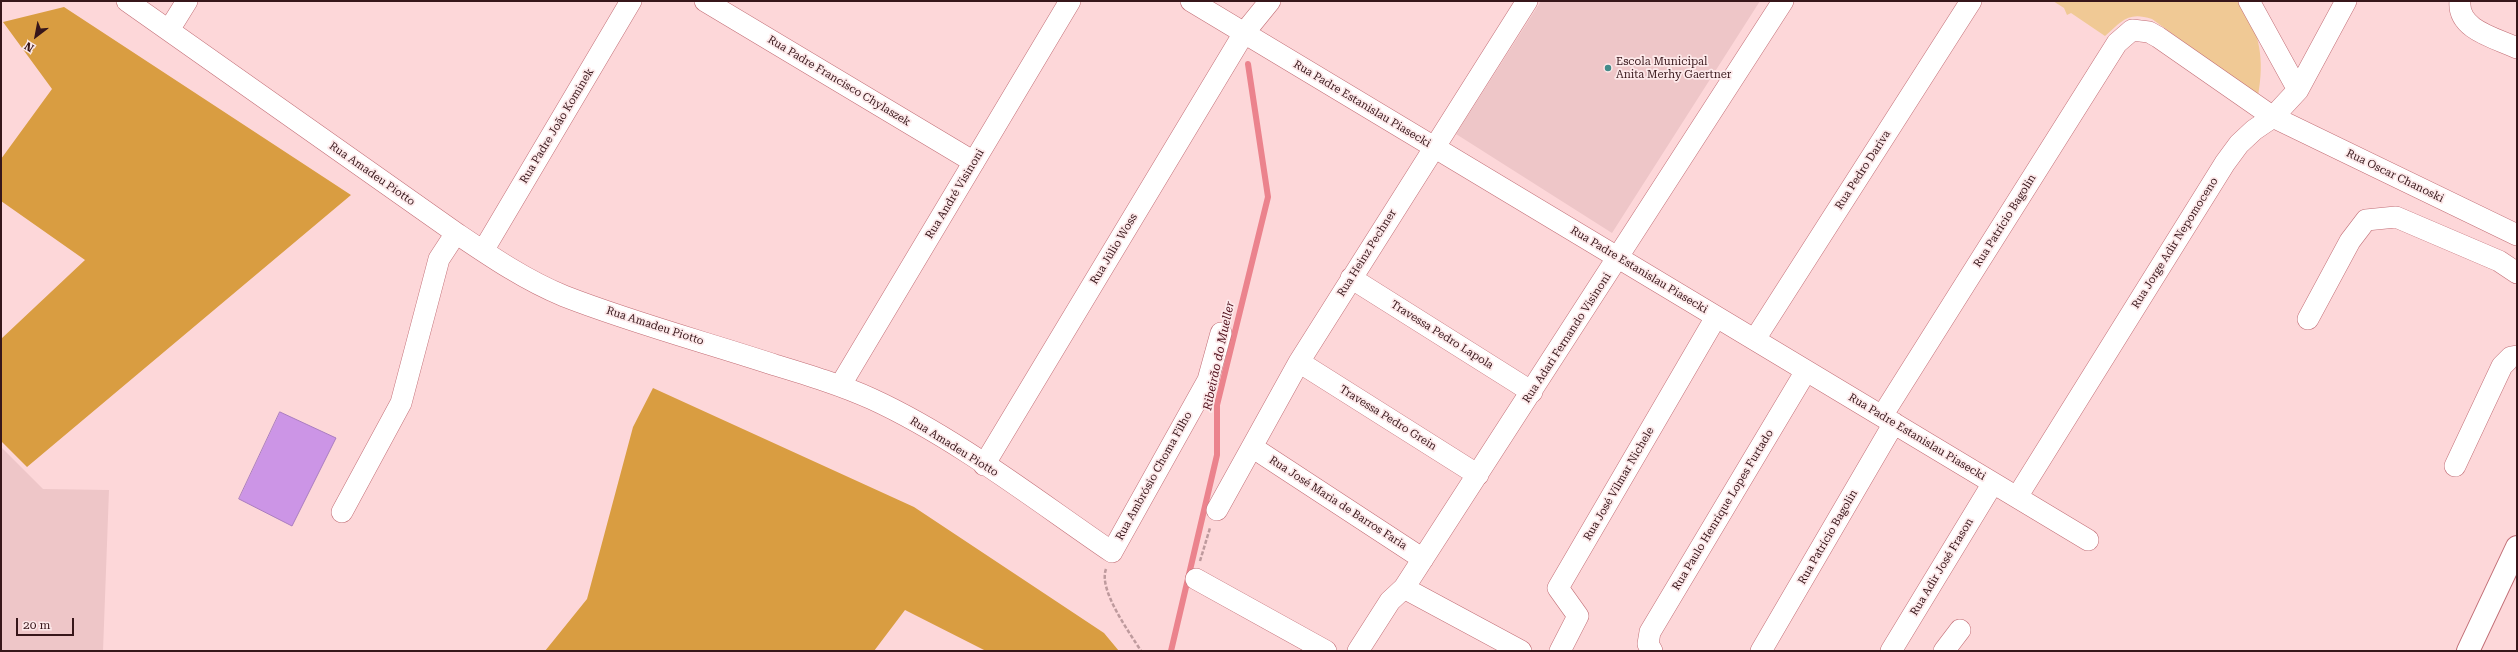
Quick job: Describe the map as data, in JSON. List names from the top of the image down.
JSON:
{
  "streets": {
    "street": [
      "Rua Padre Francisco Chylaszek",
      "Rua Padre Estanislau Piasecki",
      "Rua Padre João Kominek",
      "Rua Pedro Dariva",
      "Rua Amadeu Piotto",
      "Rua Oscar Chanoski",
      "Rua André Visinoni",
      "Rua Patrício Bagolin",
      "Rua Jorge Adir Nepomoceno",
      "Rua Júlio Woss",
      "Rua Heinz Pechner",
      "Travessa Pedro Lapola",
      "Rua Adari Fernando Visinoni",
      "Travessa Pedro Grein",
      "Rua Ambrósio Choma Filho",
      "Rua José Vilmar Nichele",
      "Rua José Maria de Barros Faria",
      "Rua Paulo Henrique Lopes Furtado",
      "Rua Adir José Frason"
    ]
  },
  "crossings": [
    ["Rua Padre Francisco Chylaszek", "Rua André Visinoni"],
    ["Rua Padre Estanislau Piasecki", "Rua Pedro Dariva"],
    ["Rua Padre Estanislau Piasecki", "Rua Patrício Bagolin"],
    ["Rua Padre Estanislau Piasecki", "Rua Jorge Adir Nepomoceno"],
    ["Rua Padre Estanislau Piasecki", "Rua Júlio Woss"],
    ["Rua Padre Estanislau Piasecki", "Rua Heinz Pechner"],
    ["Rua Padre Estanislau Piasecki", "Rua Adari Fernando Visinoni"],
    ["Rua Padre Estanislau Piasecki", "Rua José Vilmar Nichele"],
    ["Rua Padre Estanislau Piasecki", "Rua Paulo Henrique Lopes Furtado"],
    ["Rua Padre Estanislau Piasecki", "Rua Adir José Frason"],
    ["Rua Padre João Kominek", "Rua Amadeu Piotto"],
    ["Rua Amadeu Piotto", "Rua André Visinoni"],
    ["Rua Amadeu Piotto", "Rua Júlio Woss"],
    ["Rua Amadeu Piotto", "Rua Ambrósio Choma Filho"],
    ["Rua Oscar Chanoski", "Rua Patrício Bagolin"],
    ["Rua Oscar Chanoski", "Rua Jorge Adir Nepomoceno"],
    ["Rua Heinz Pechner", "Travessa Pedro Lapola"],
    ["Rua Heinz Pechner", "Travessa Pedro Grein"],
    ["Rua Heinz Pechner", "Rua José Maria de Barros Faria"],
    ["Travessa Pedro Lapola", "Rua Adari Fernando Visinoni"],
    ["Rua Adari Fernando Visinoni", "Travessa Pedro Grein"],
    ["Rua Adari Fernando Visinoni", "Rua José Maria de Barros Faria"]
  ],
  "water": ["Ribeirão do Mueller"],
  "places": ["Escola Municipal Anita Merhy Gaertner"],
  "scale_bar": "20 m",
  "north": "bottom left"
}
